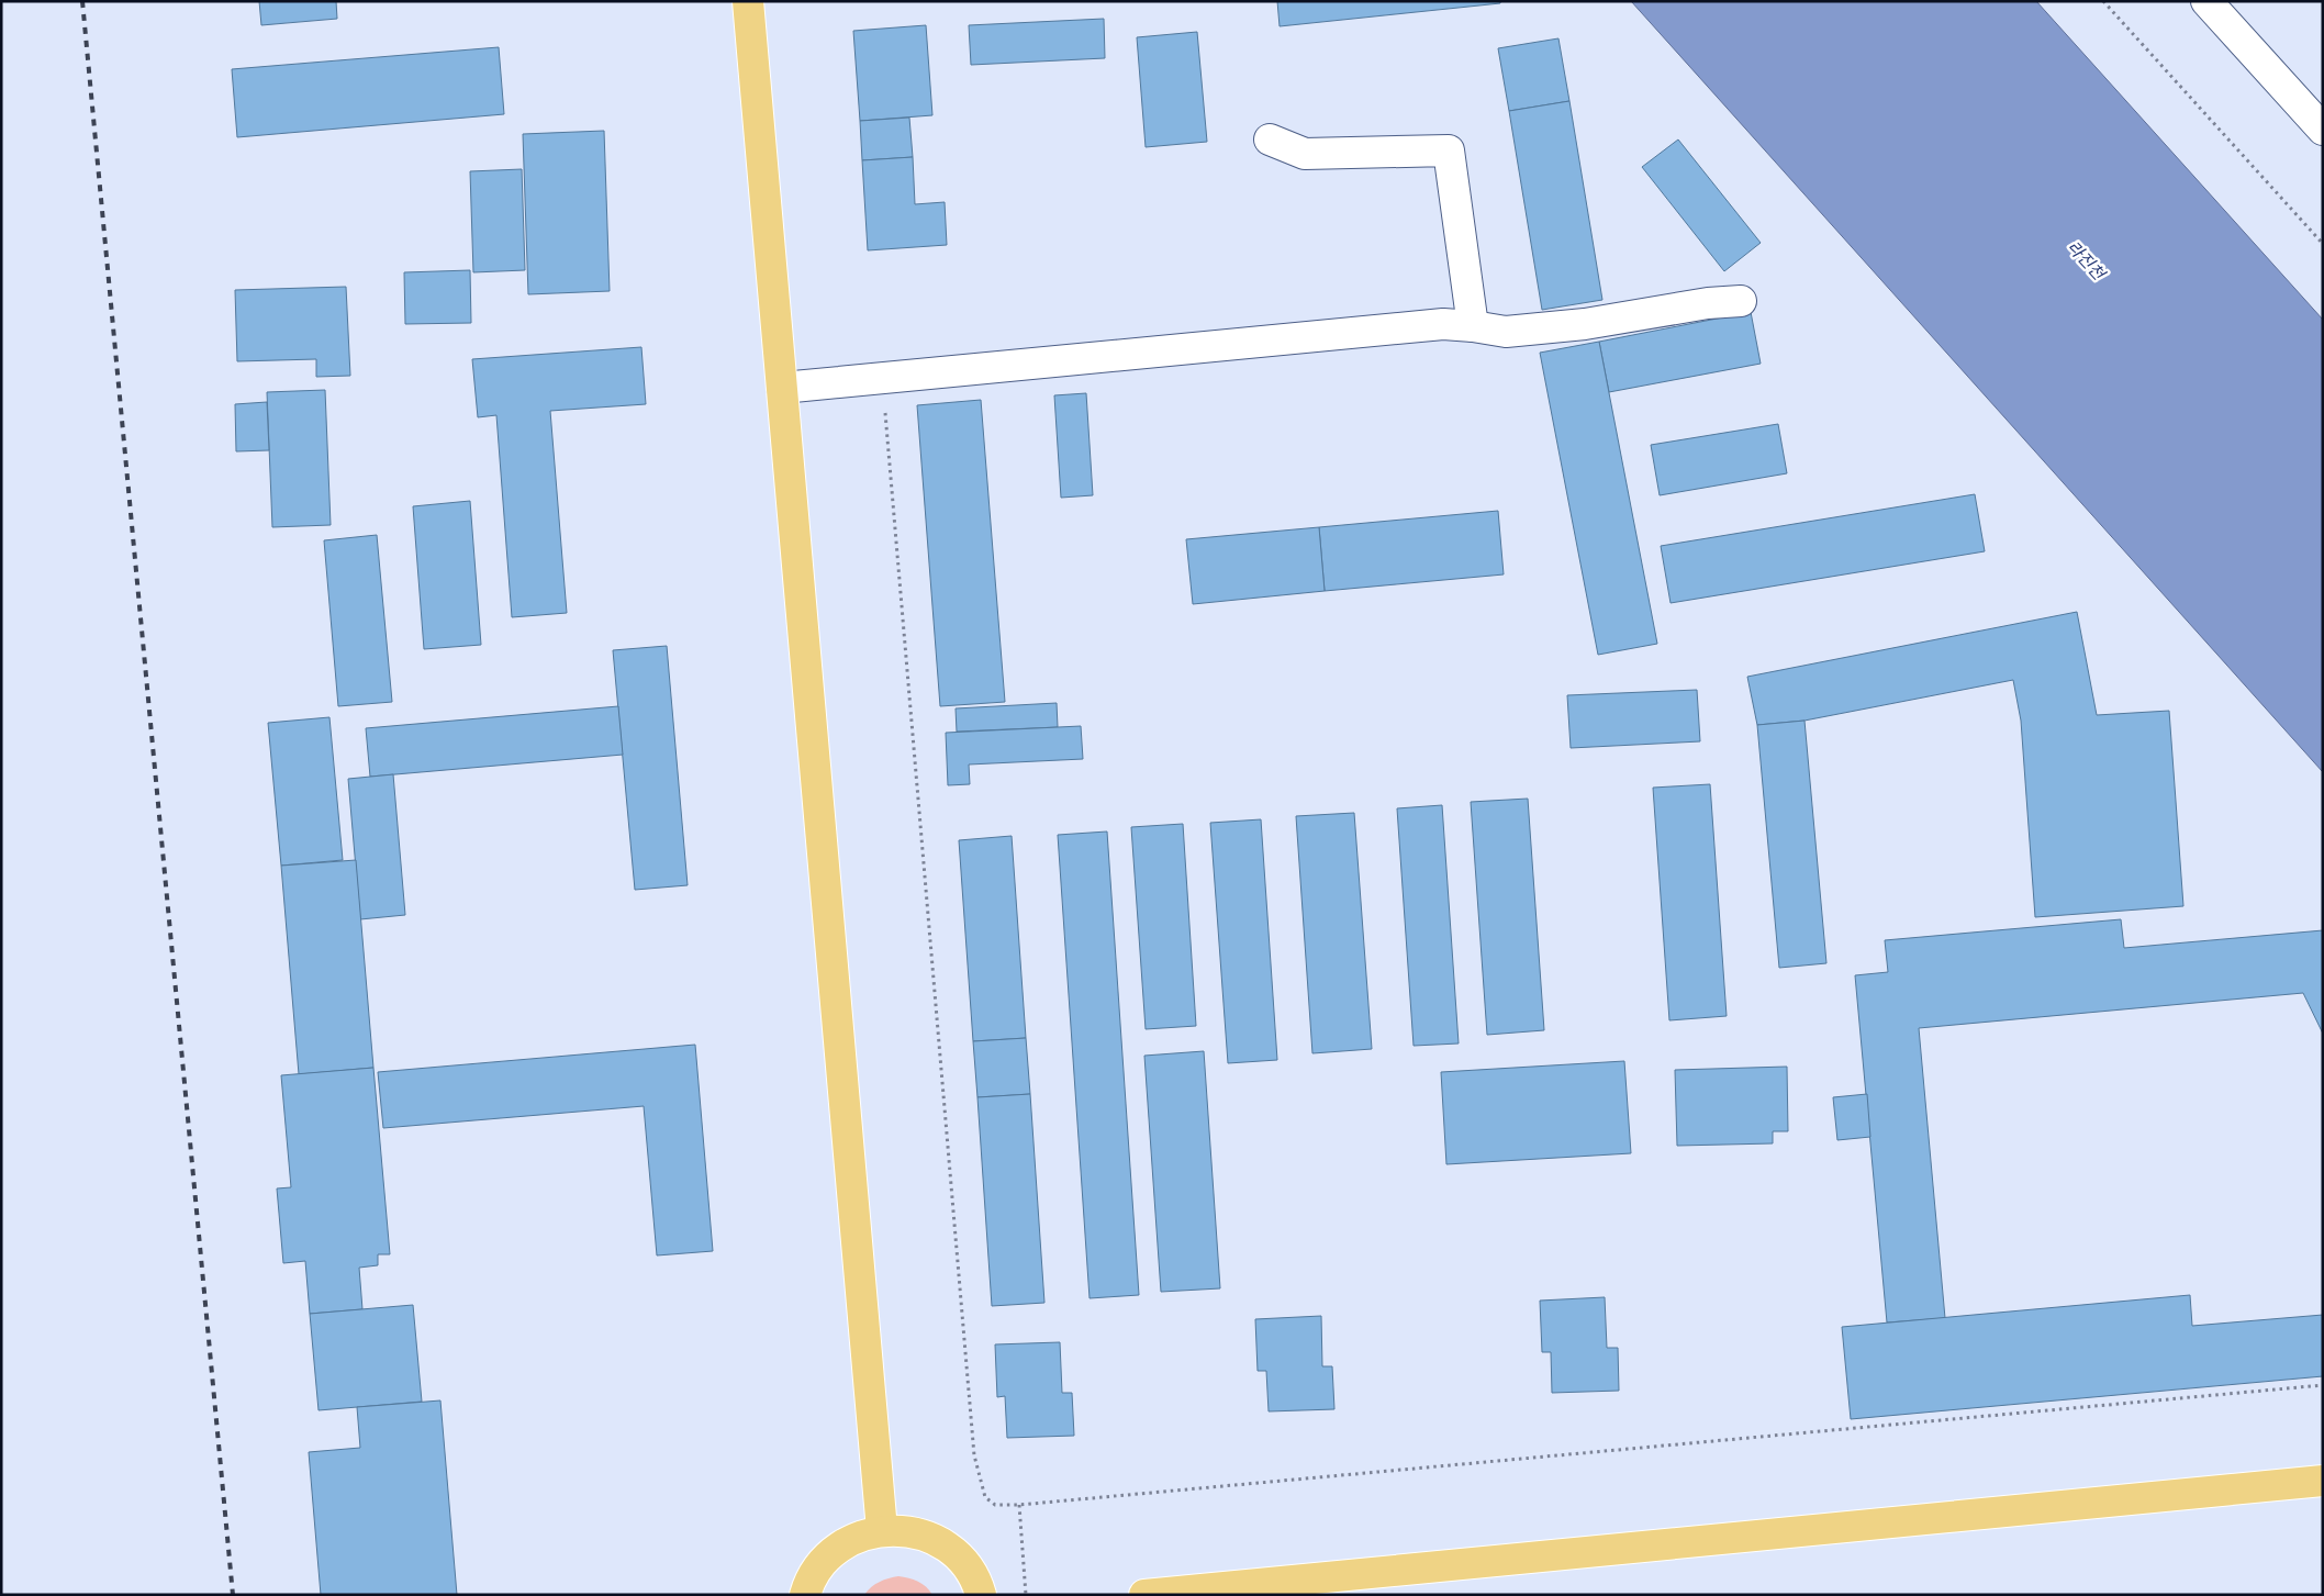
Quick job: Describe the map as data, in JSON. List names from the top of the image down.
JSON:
{
  "water": ["라진천"]
}
